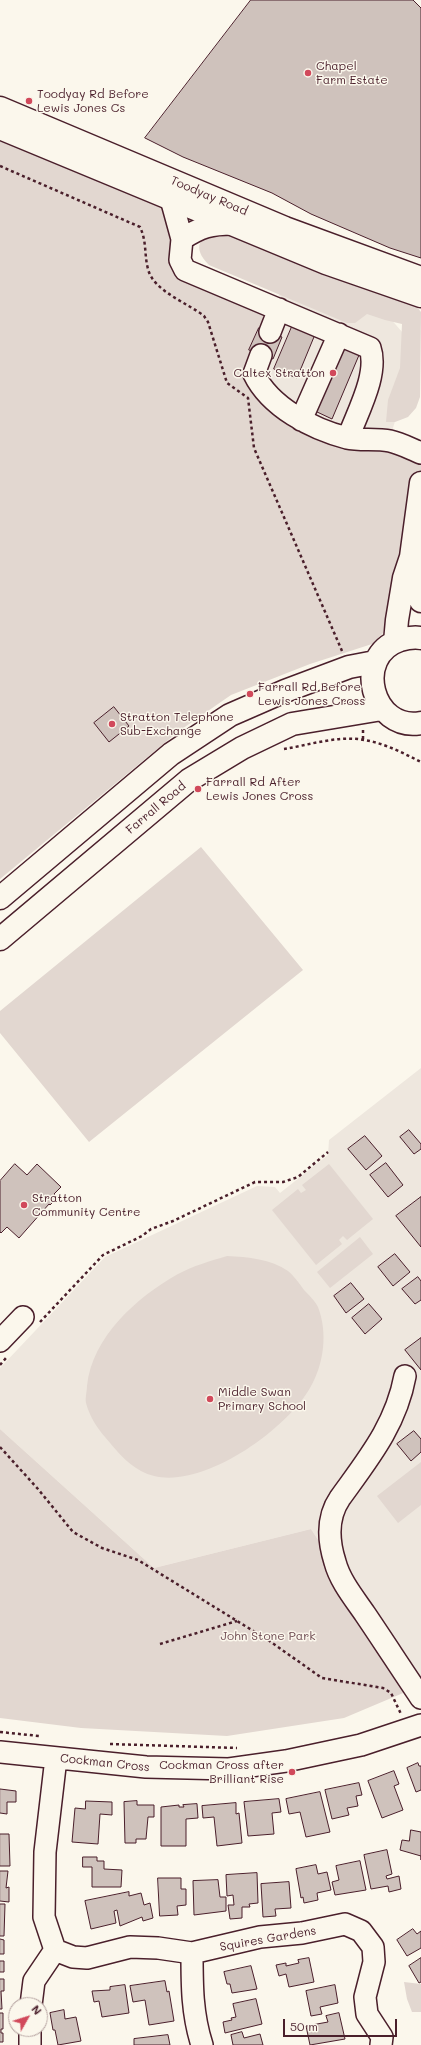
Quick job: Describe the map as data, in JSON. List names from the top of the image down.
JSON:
{
  "streets": {
    "main road": ["Toodyay Road", "Farrall Road"],
    "street": ["Cockman Cross", "Squires Gardens"]
  },
  "parks": ["John Stone Park"],
  "places": [
    "Chapel Farm Estate",
    "Toodyay Rd Before Lewis Jones Cs",
    "Caltex Stratton",
    "Farrall Rd Before Lewis Jones Cross",
    "Stratton Telephone Sub-Exchange",
    "Farrall Rd After Lewis Jones Cross",
    "Stratton Community Centre",
    "Middle Swan Primary School",
    "Cockman Cross after Brilliant Rise"
  ],
  "scale_bar": "50 m",
  "north": "top right"
}
